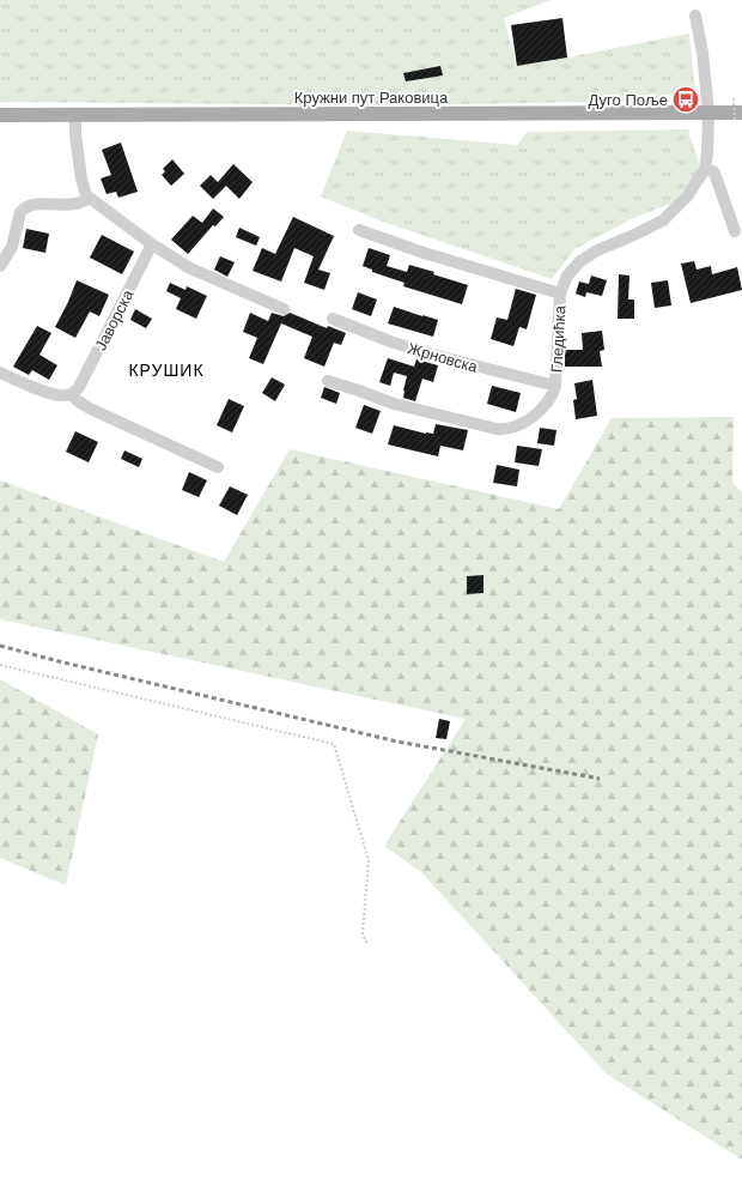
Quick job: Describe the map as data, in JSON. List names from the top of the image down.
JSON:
{
  "streets": {
    "main road": ["Кружни пут Раковица"],
    "street": ["Јаворска", "Гледићка", "Жрновска"]
  },
  "crossings": [
    ["Кружни пут Раковица", "Гледићка"],
    ["Гледићка", "Жрновска"]
  ],
  "districts": ["КРУШИК"],
  "places": {
    "bus stop": ["Дуго Поље"]
  }
}
